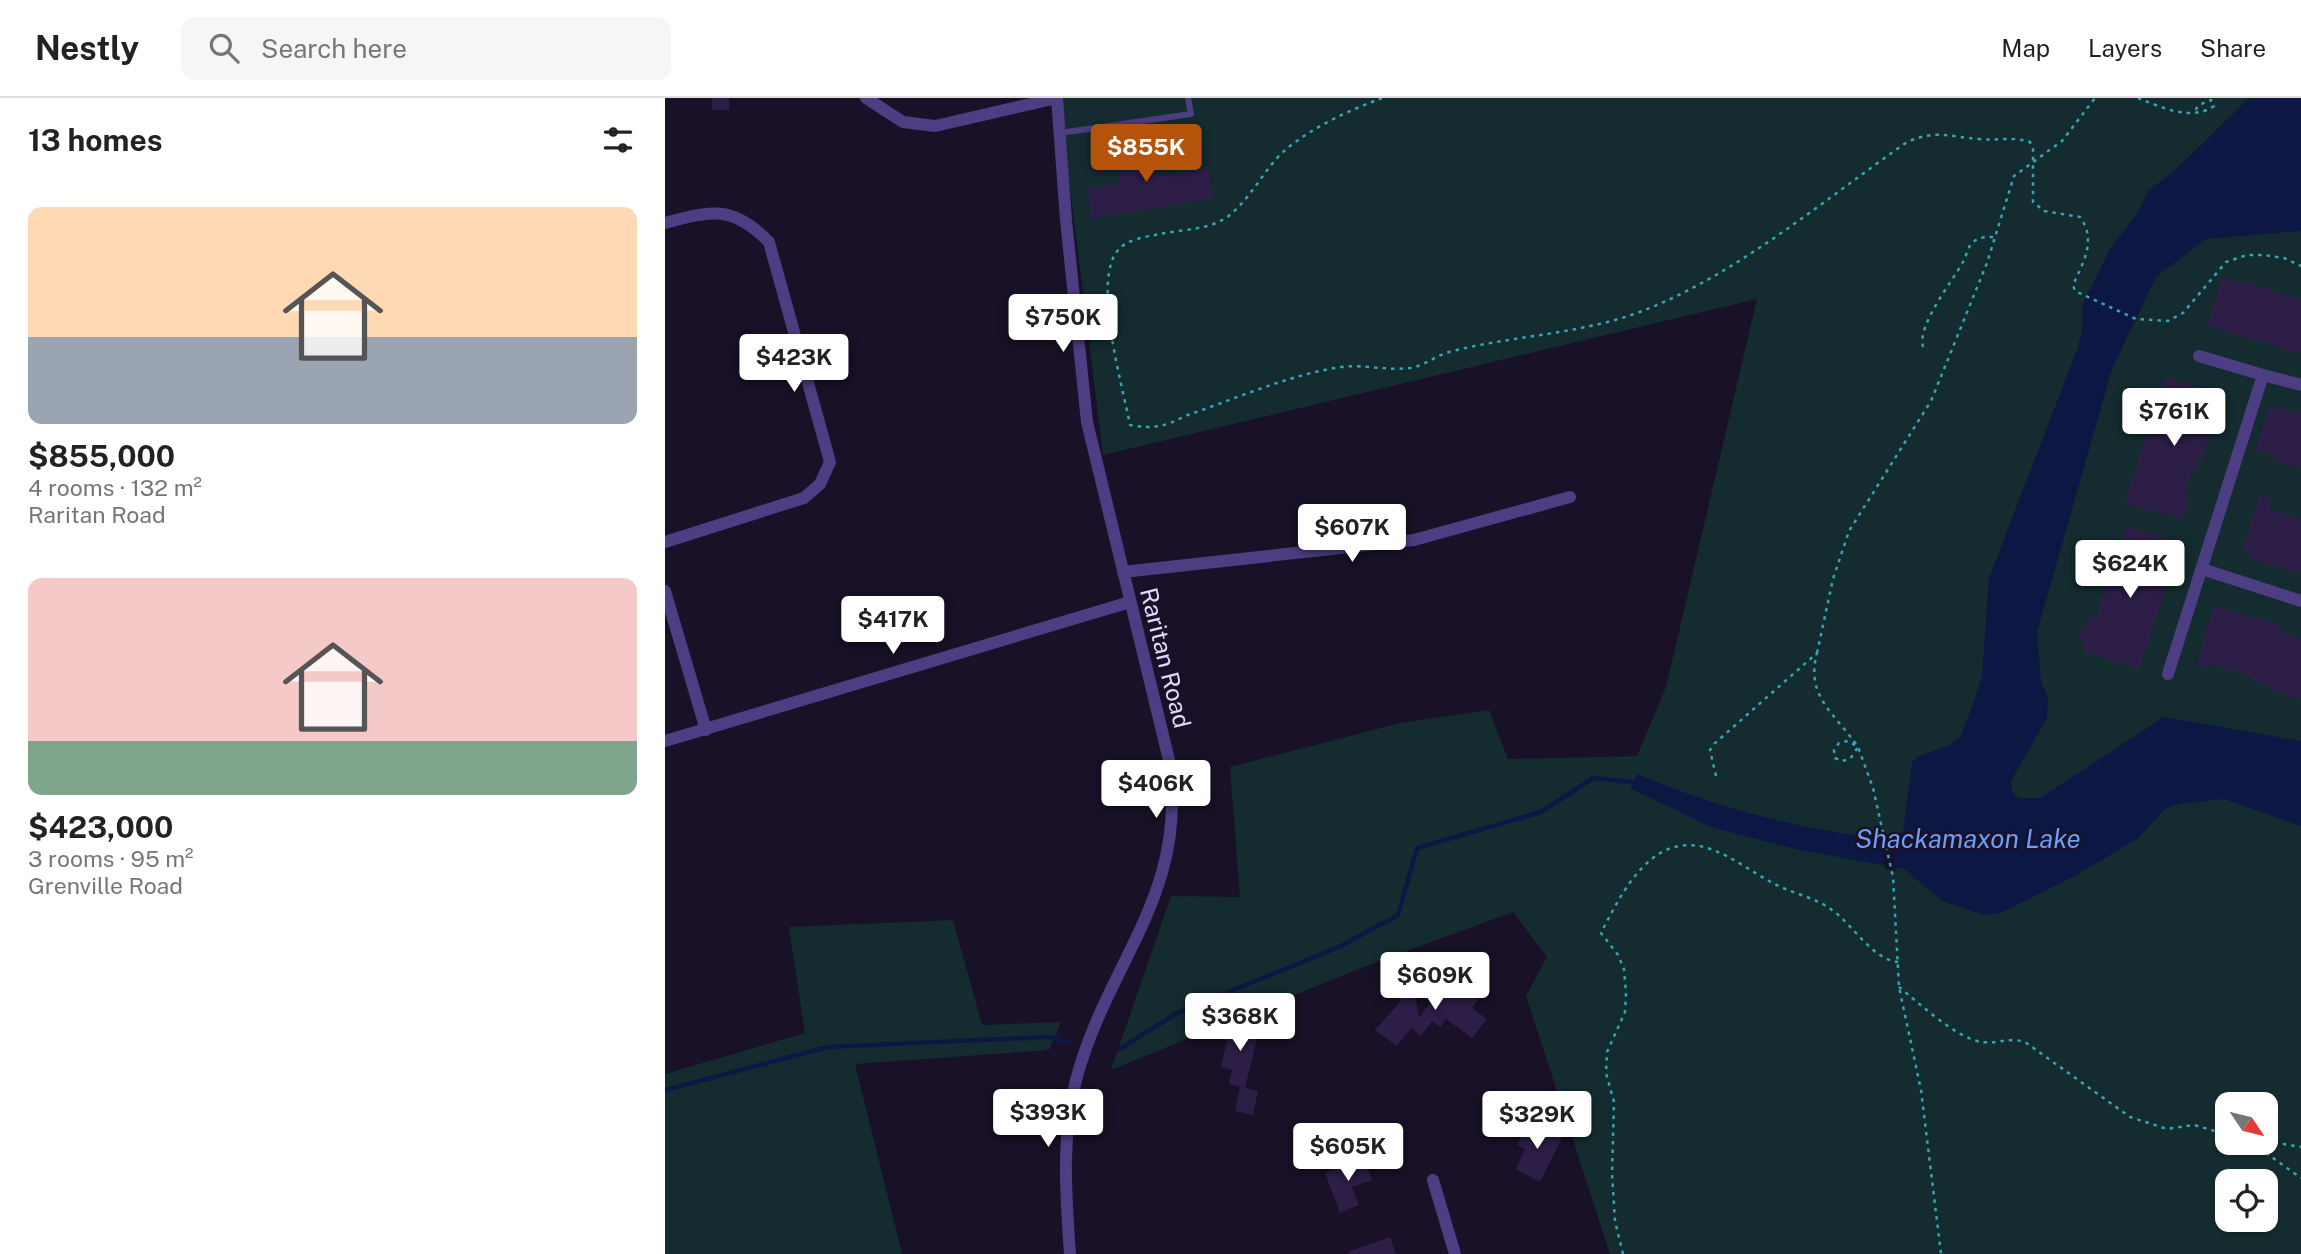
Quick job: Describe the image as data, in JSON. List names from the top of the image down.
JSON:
{
  "streets": {
    "street": ["Raritan Road"]
  },
  "water": ["Shackamaxon Lake"],
  "north": "bottom right",
  "page": {
    "header": "Nestly",
    "search": "Search here",
    "nav": ["Map", "Layers", "Share"],
    "heading": "13 homes",
    "price": [
      "$855K",
      "$750K",
      "$423K",
      "$761K",
      "$607K",
      "$624K",
      "$417K",
      "$406K",
      "$609K",
      "$368K",
      "$393K",
      "$329K",
      "$605K"
    ],
    "list": [
      {
        "name": "$855,000",
        "note": "4 rooms · 132 m² · Raritan Road"
      },
      {
        "name": "$423,000",
        "note": "3 rooms · 95 m² · Grenville Road"
      }
    ]
  }
}
